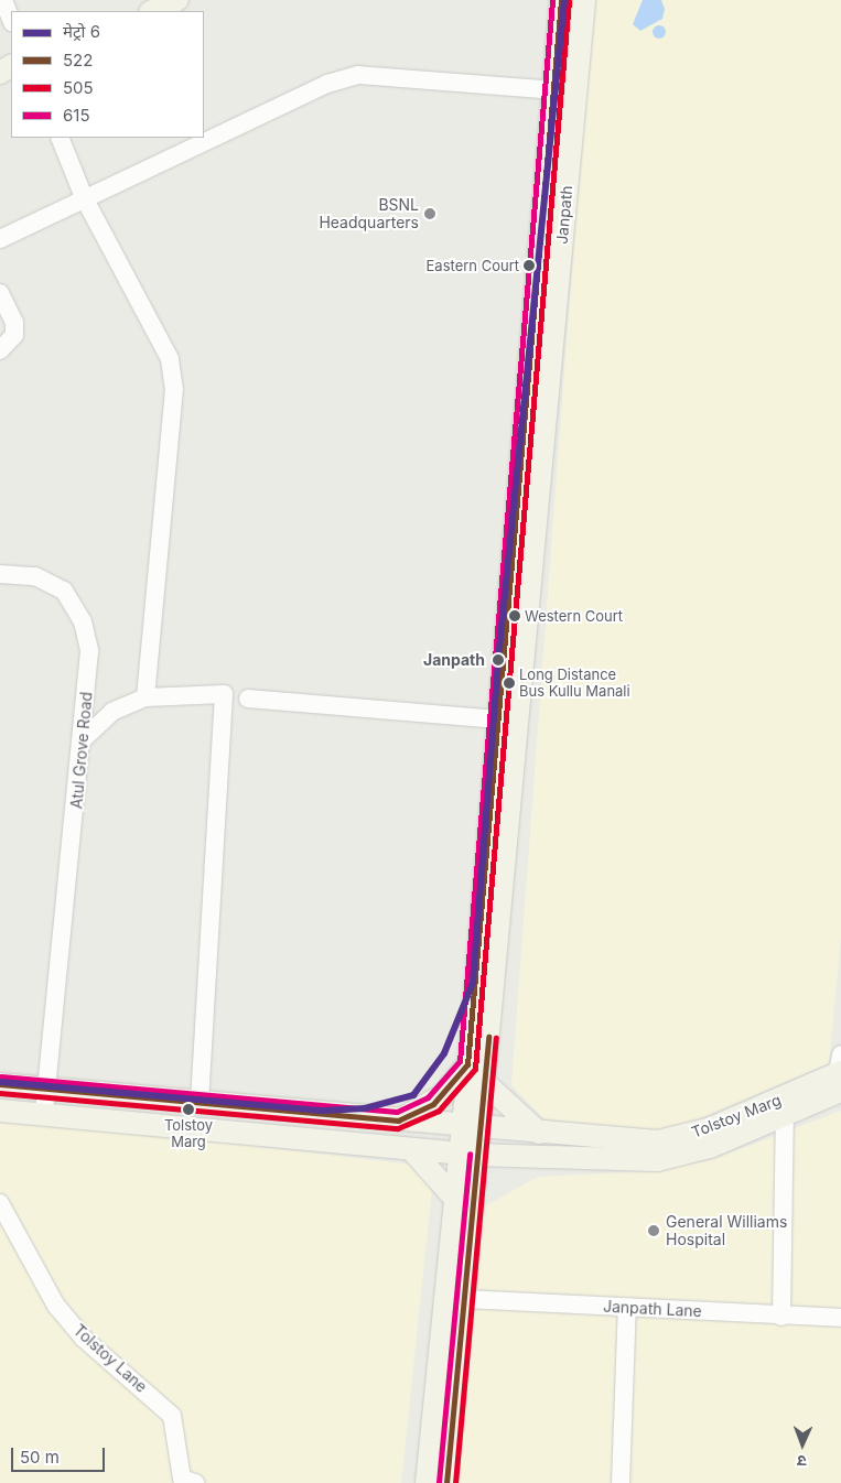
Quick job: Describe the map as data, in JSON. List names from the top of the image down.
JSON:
{
  "streets": {
    "main road": ["Janpath", "Tolstoy Marg"],
    "street": ["Atul Grove Road", "Janpath Lane", "Tolstoy Lane"]
  },
  "crossings": [
    ["Janpath", "Tolstoy Marg"],
    ["Janpath", "Janpath Lane"],
    ["Atul Grove Road", "Tolstoy Marg"]
  ],
  "places": [
    "BSNL Headquarters",
    "Eastern Court",
    "Western Court",
    "Janpath",
    "Long Distance Bus Kullu Manali",
    "Tolstoy Marg",
    "General Williams Hospital"
  ],
  "lines": [
    "metro line 6",
    "transit line 522",
    "transit line 615",
    "transit line 505"
  ],
  "legend": [
    "मेट्रो 6",
    "522",
    "505",
    "615"
  ],
  "scale_bar": "50 m",
  "north": "bottom"
}
